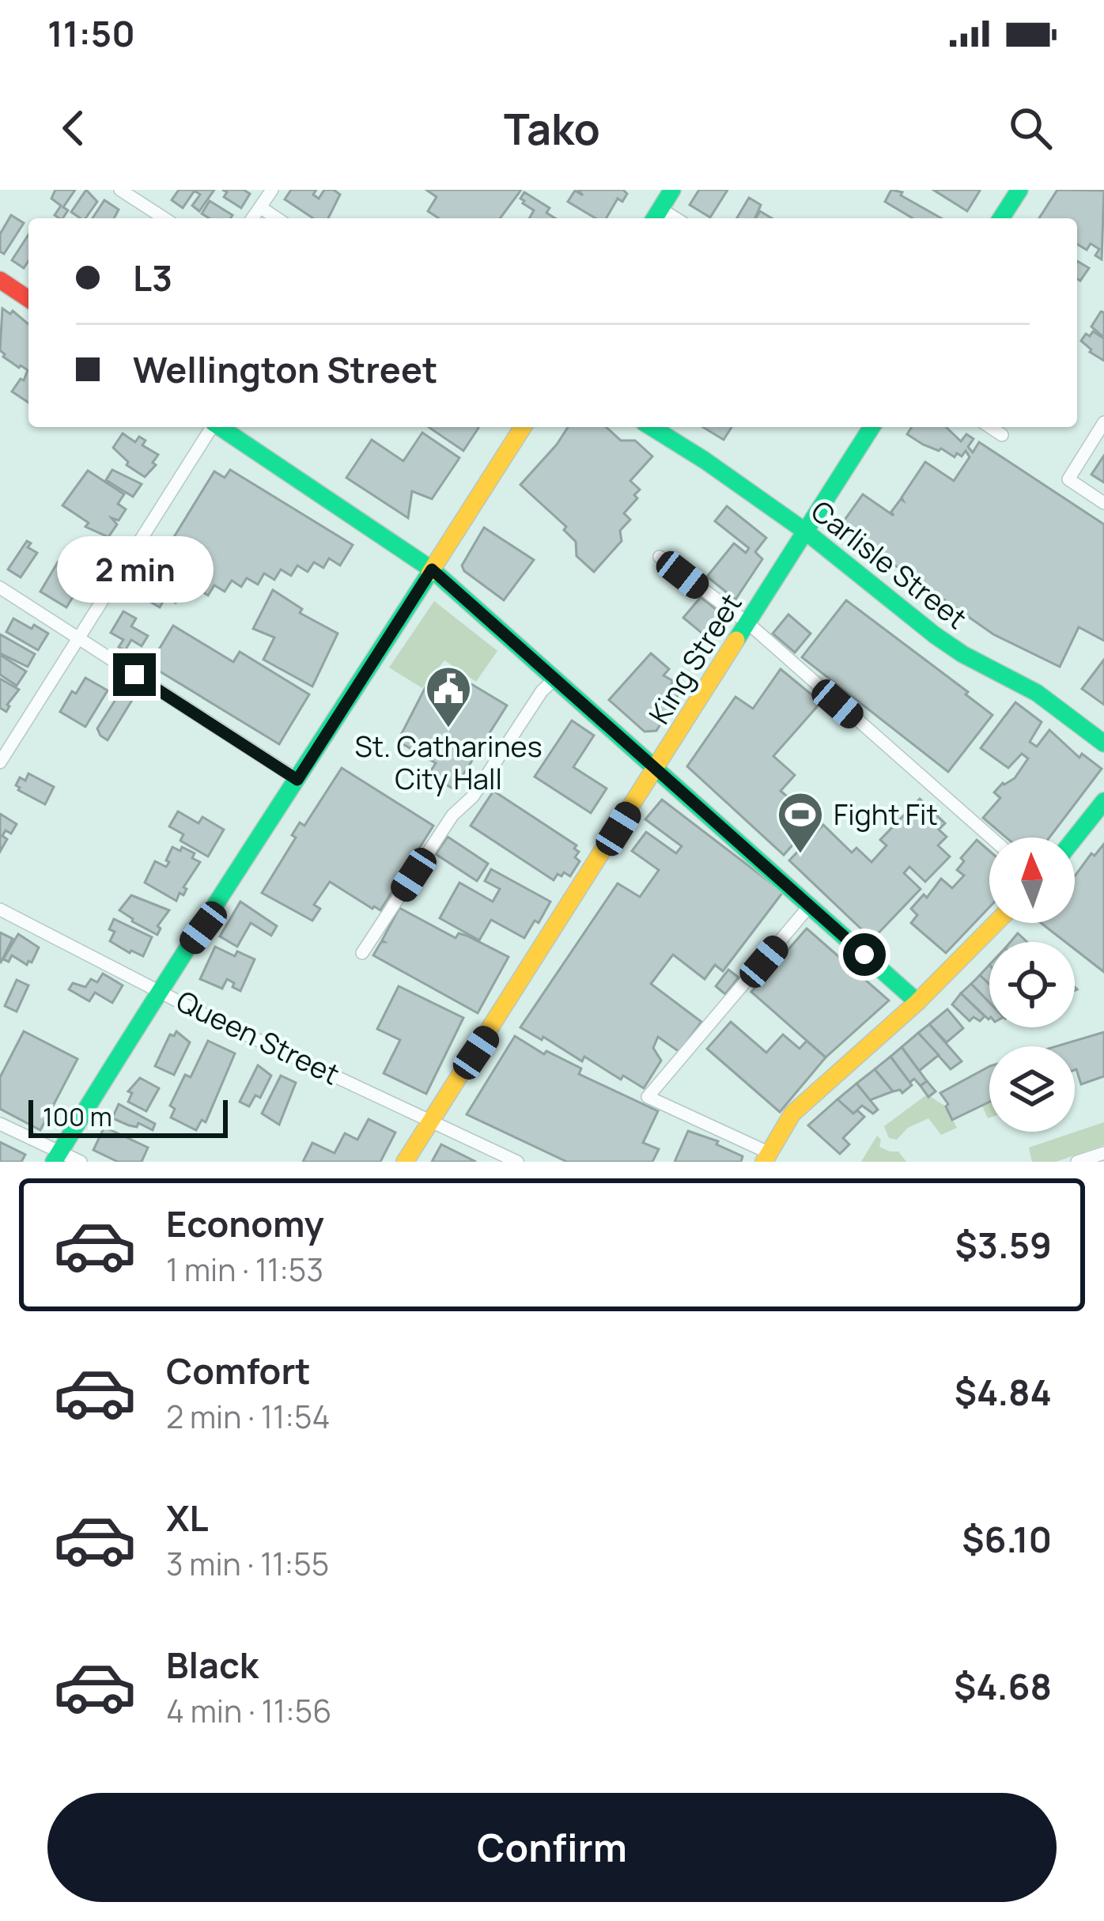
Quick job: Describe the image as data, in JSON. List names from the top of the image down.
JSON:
{
  "streets": {
    "street": ["Carlisle Street", "King Street", "Queen Street"]
  },
  "crossings": [
    ["Carlisle Street", "King Street"],
    ["King Street", "Queen Street"]
  ],
  "places": {
    "public building": ["St. Catharines City Hall"],
    "sports": ["Fight Fit"]
  },
  "scale_bar": "100 m",
  "north": "top",
  "page": {
    "status": "11:50",
    "header": "Tako",
    "banner": ["L3", "Wellington Street"],
    "bubble": "2 min",
    "scale": "100 m",
    "list": [
      {
        "name": "Economy",
        "note": "1 min · 11:53",
        "value": "$3.59"
      },
      {
        "name": "Comfort",
        "note": "2 min · 11:54",
        "value": "$4.84"
      },
      {
        "name": "XL",
        "note": "3 min · 11:55",
        "value": "$6.10"
      },
      {
        "name": "Black",
        "note": "4 min · 11:56",
        "value": "$4.68"
      }
    ],
    "buttons": "Confirm"
  }
}
